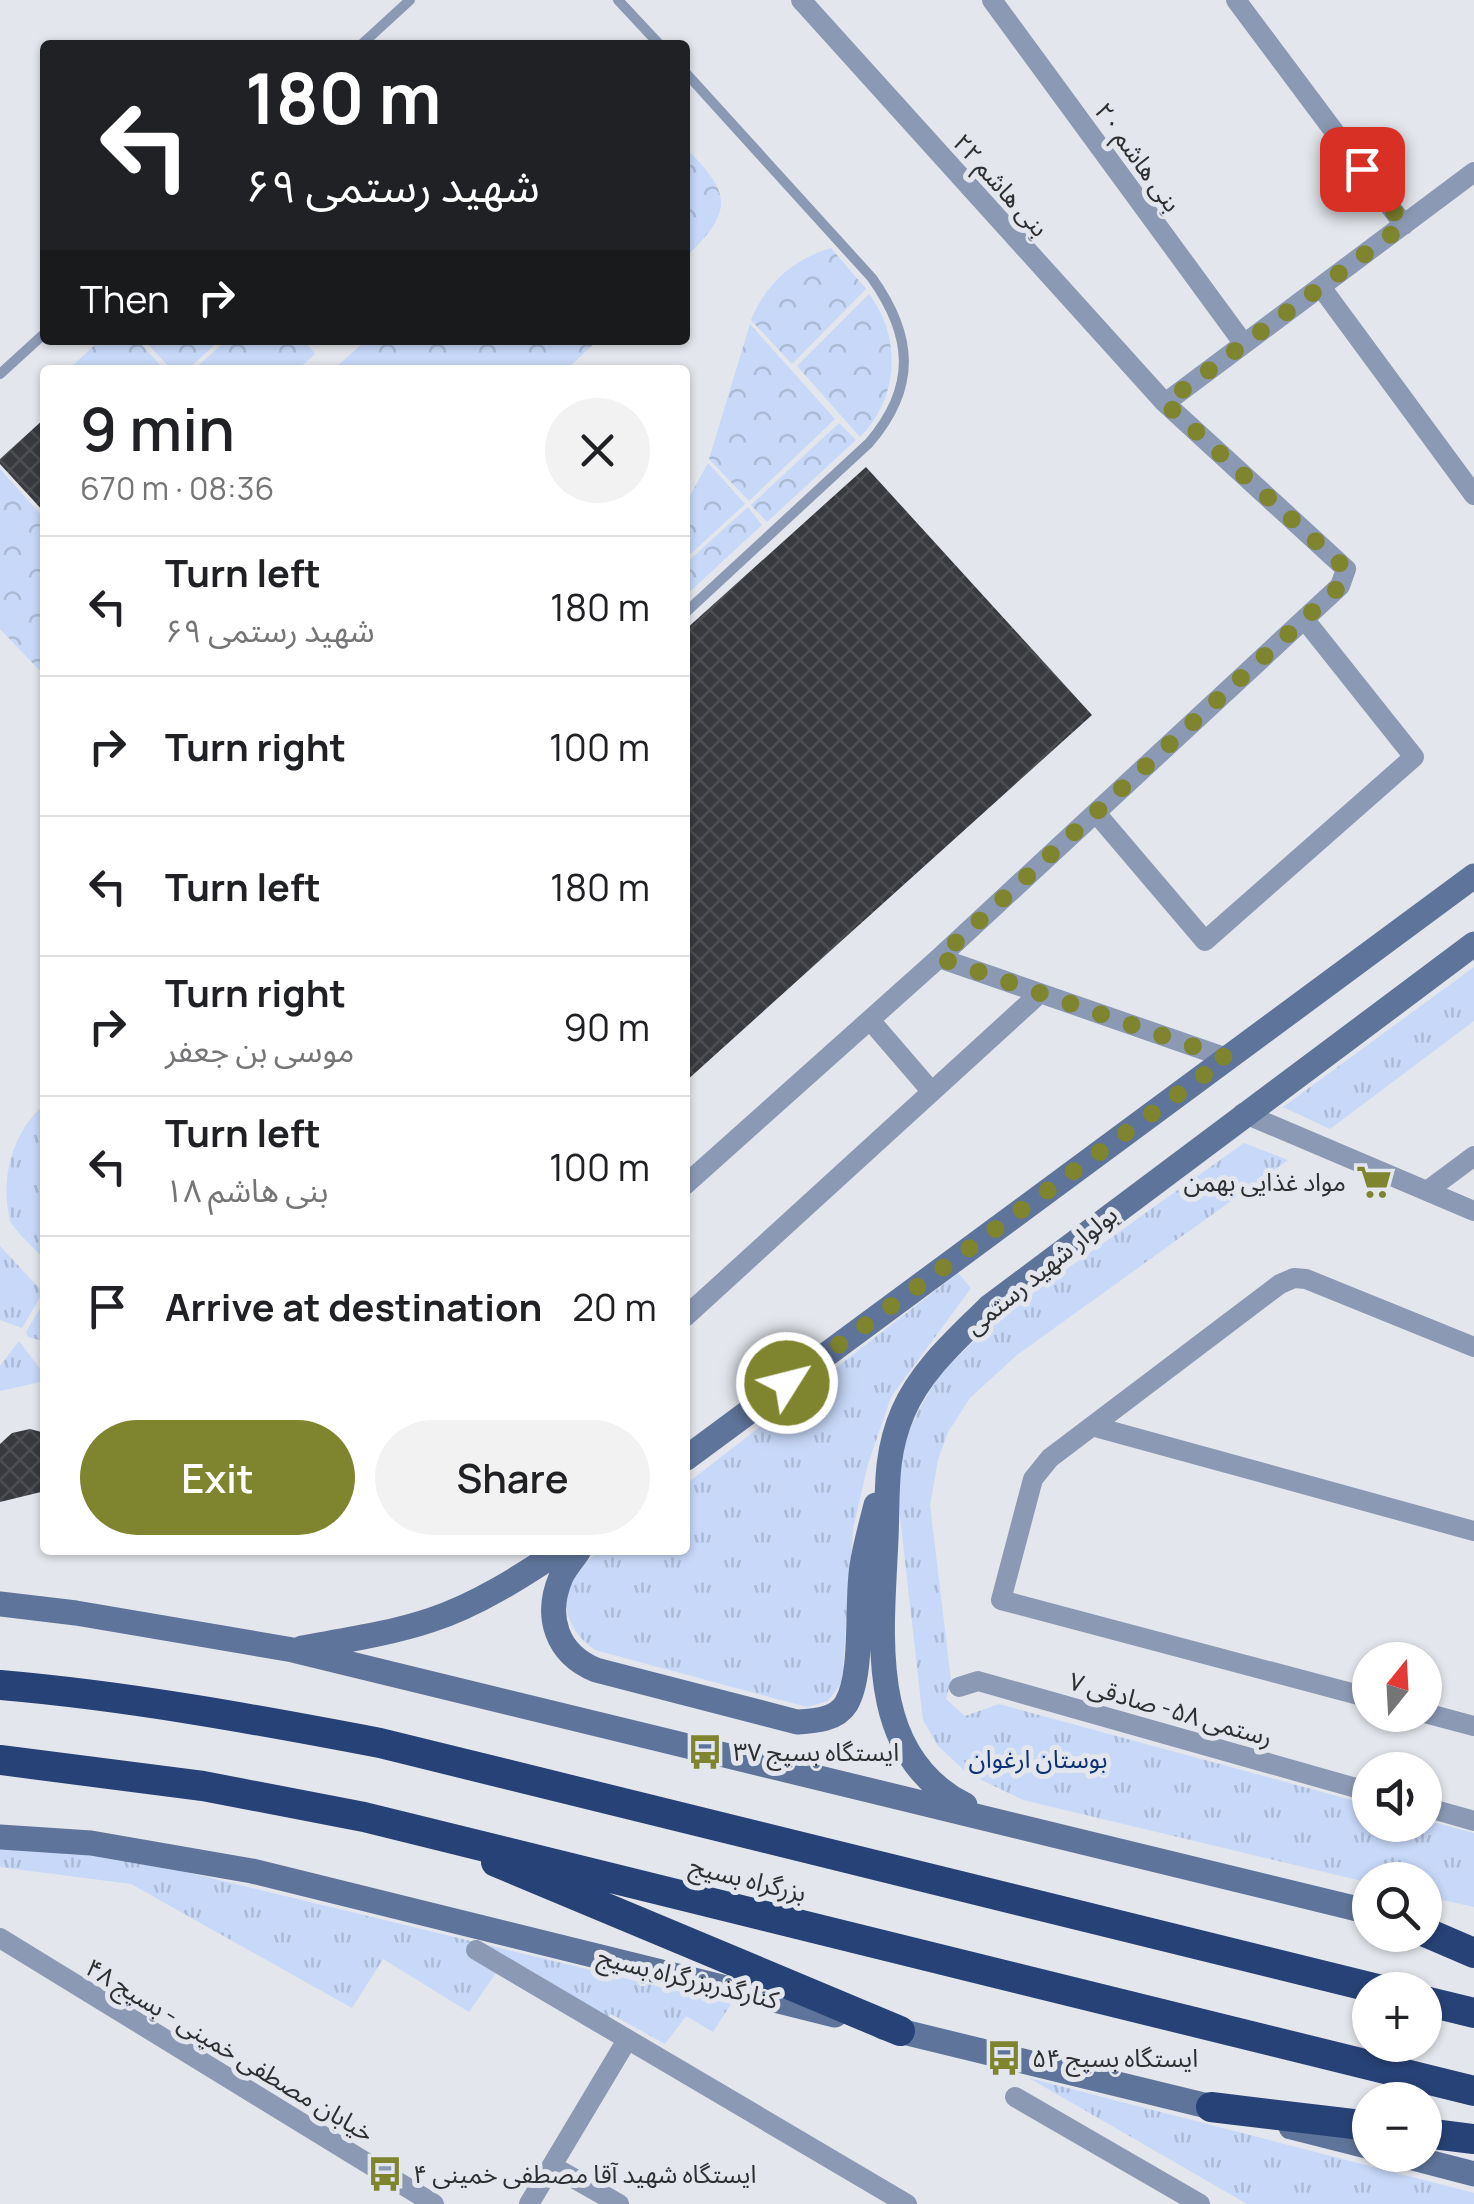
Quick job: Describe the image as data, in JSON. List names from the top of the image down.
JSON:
{
  "streets": {
    "highway": ["بزرگراه بسیج"],
    "main road": ["بولوار شهید رستمی", "کنارگذربزرگراه بسیج"],
    "street": [
      "بنی هاشم ۲۰",
      "بنی هاشم ۲۲",
      "رستمی ۵۸- صادقی ۷",
      "خیابان مصطفی خمینی - بسیج ۴۸"
    ]
  },
  "parks": ["بوستان ارغوان"],
  "places": {
    "supermarket": ["مواد غذایی بهمن"],
    "bus stop": ["ایستگاه بسیج ۳۷", "ایستگاه بسیج ۵۴", "ایستگاه شهید آقا مصطفی خمینی ۴"]
  },
  "north": "top",
  "page": {
    "turn": ["180 m", "شهید رستمی ۶۹"],
    "then": "Then",
    "heading": ["9 min", "670 m · 08:36"],
    "list": [
      {
        "name": "Turn left",
        "note": "شهید رستمی ۶۹",
        "value": "180 m"
      },
      {
        "name": "Turn right",
        "value": "100 m"
      },
      {
        "name": "Turn left",
        "value": "180 m"
      },
      {
        "name": "Turn right",
        "note": "موسی بن جعفر",
        "value": "90 m"
      },
      {
        "name": "Turn left",
        "note": "بنی هاشم ۱۸",
        "value": "100 m"
      },
      {
        "name": "Arrive at destination",
        "value": "20 m"
      }
    ],
    "buttons": ["Exit", "Share"],
    "map_buttons": ["+", "−"]
  }
}
